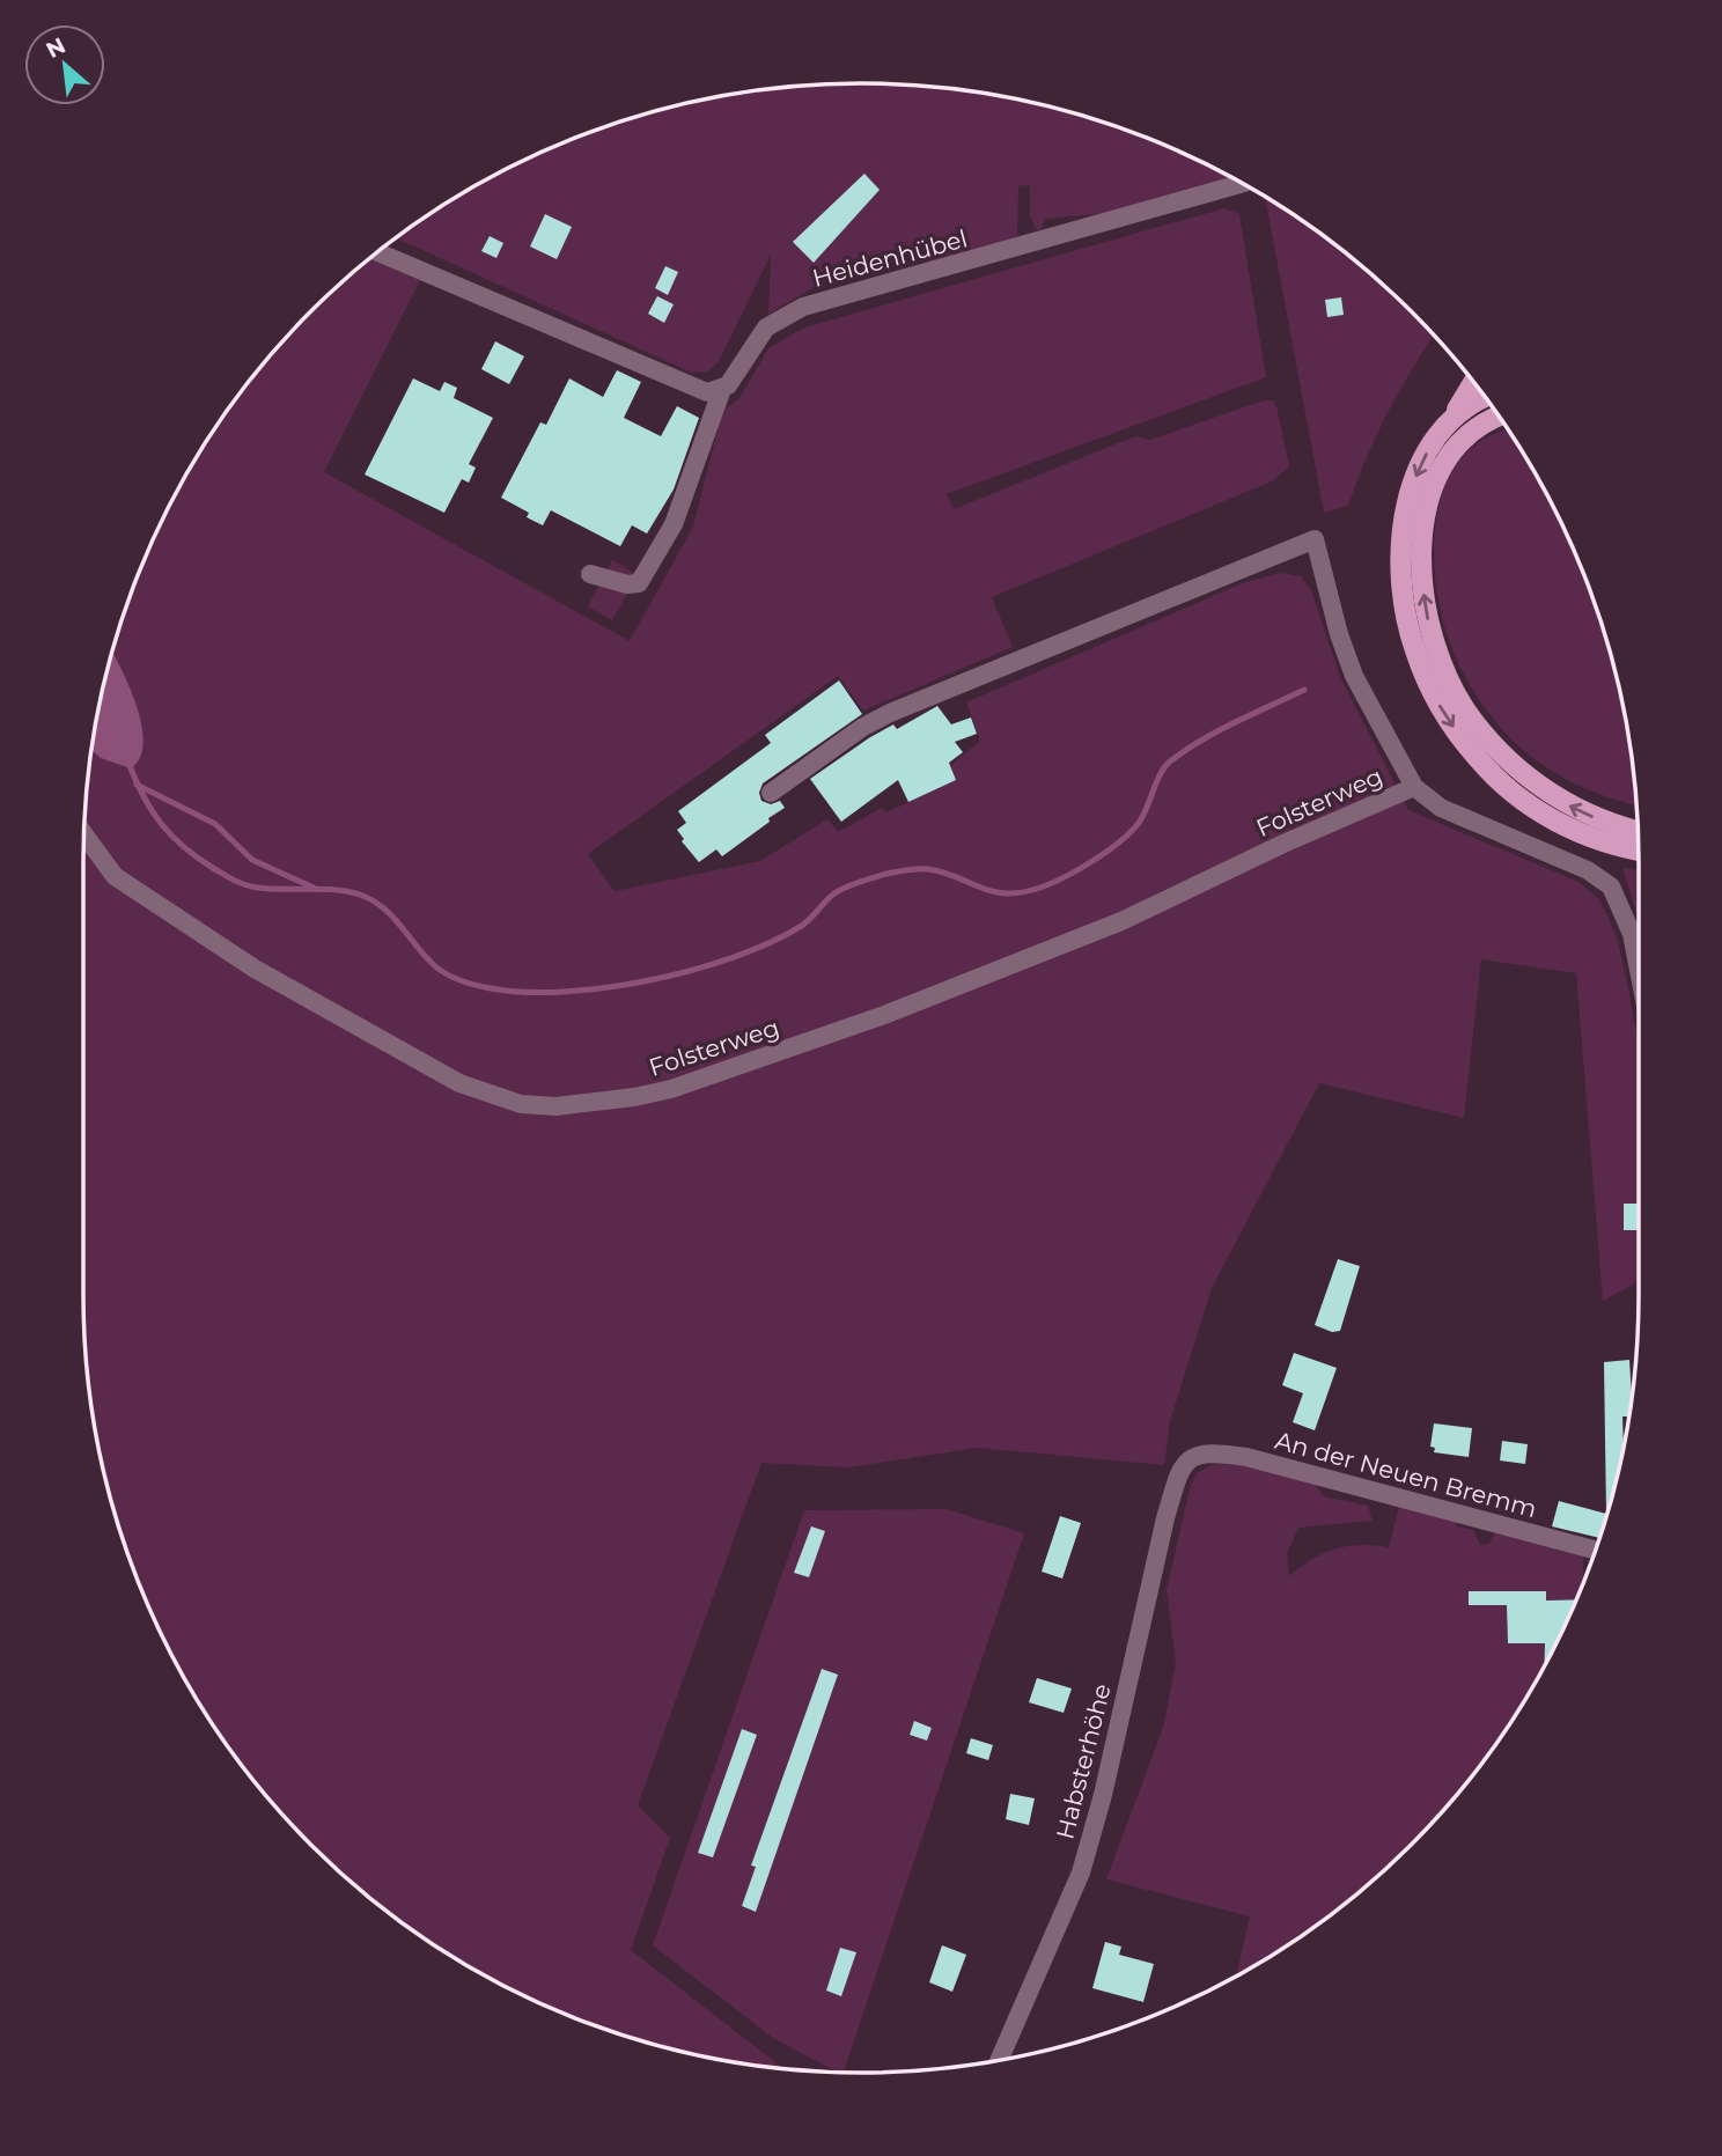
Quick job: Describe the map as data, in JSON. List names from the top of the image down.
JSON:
{
  "streets": {
    "street": [
      "Heidenhübel",
      "Folsterweg",
      "An der Neuen Bremm",
      "Habsterhöhe"
    ]
  },
  "crossings": [
    ["An der Neuen Bremm", "Habsterhöhe"]
  ],
  "north": "top left"
}
